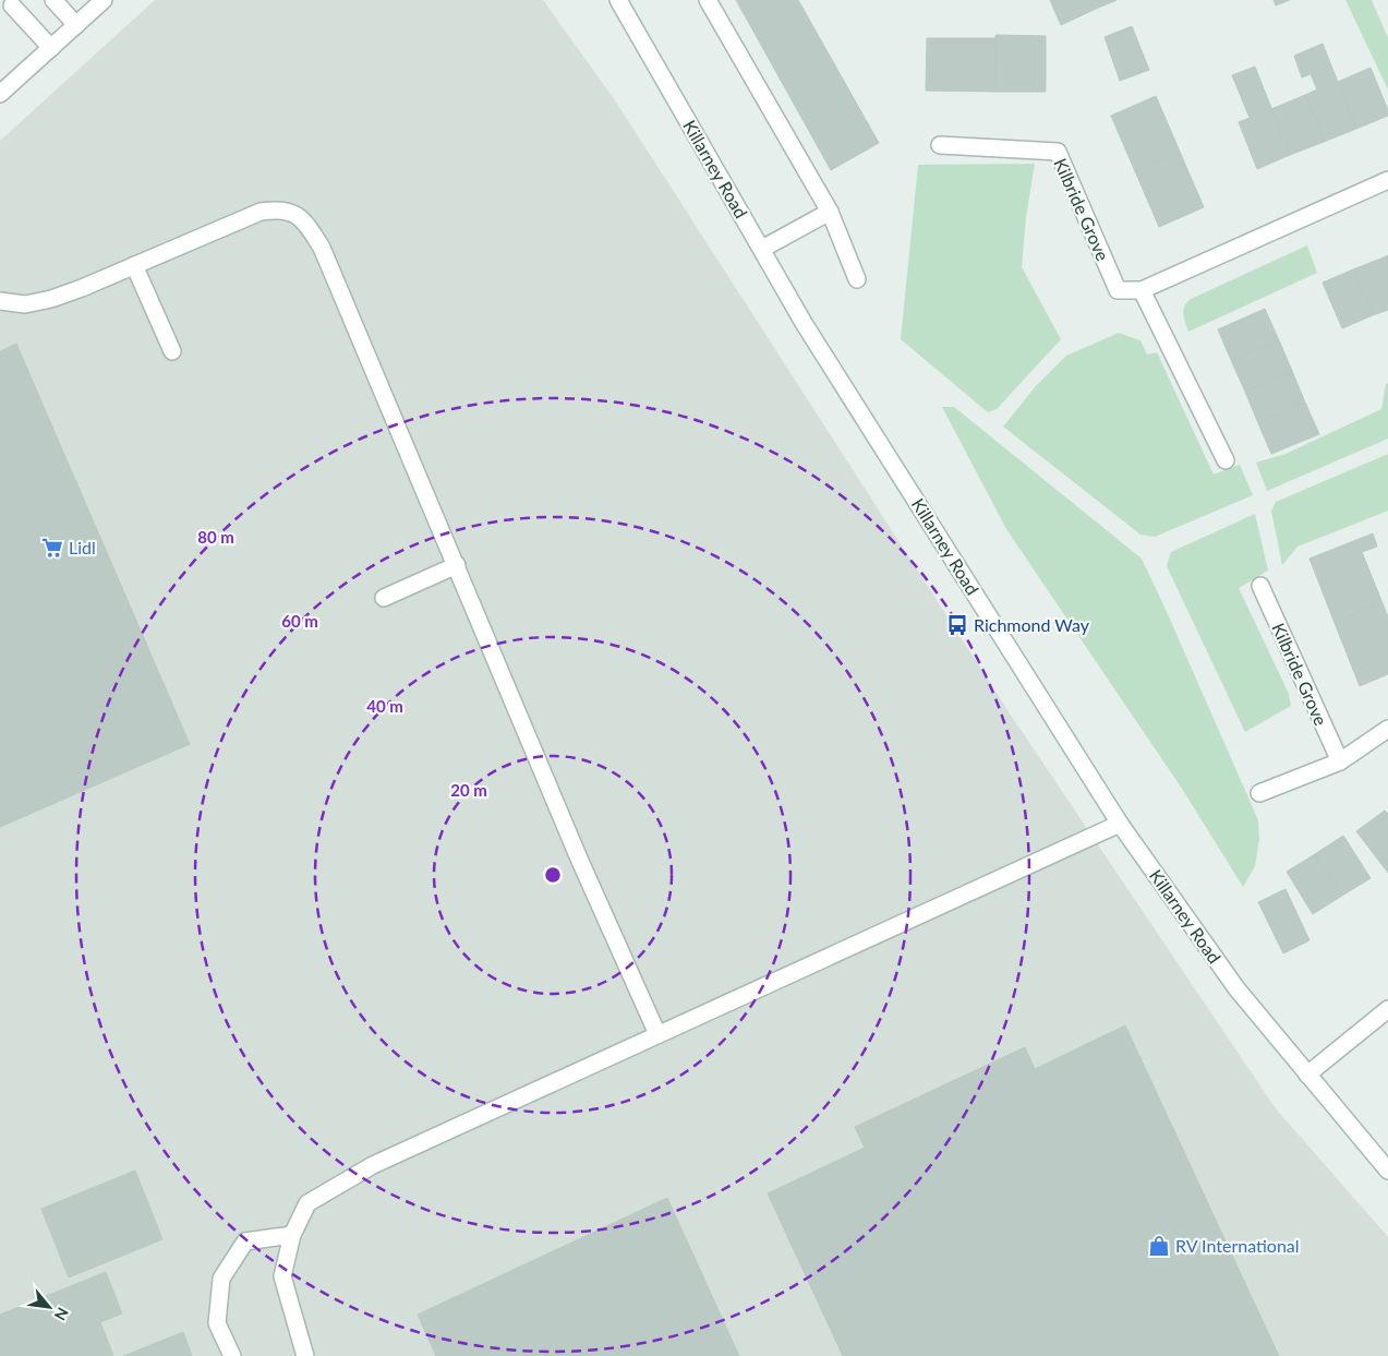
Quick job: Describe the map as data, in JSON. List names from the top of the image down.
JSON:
{
  "streets": {
    "street": ["Killarney Road", "Kilbride Grove"]
  },
  "places": {
    "supermarket": ["Lidl"],
    "bus stop": ["Richmond Way"],
    "shop": ["RV International"]
  },
  "north": "bottom right",
  "rings": [
    "80 m",
    "60 m",
    "40 m",
    "20 m"
  ]
}
